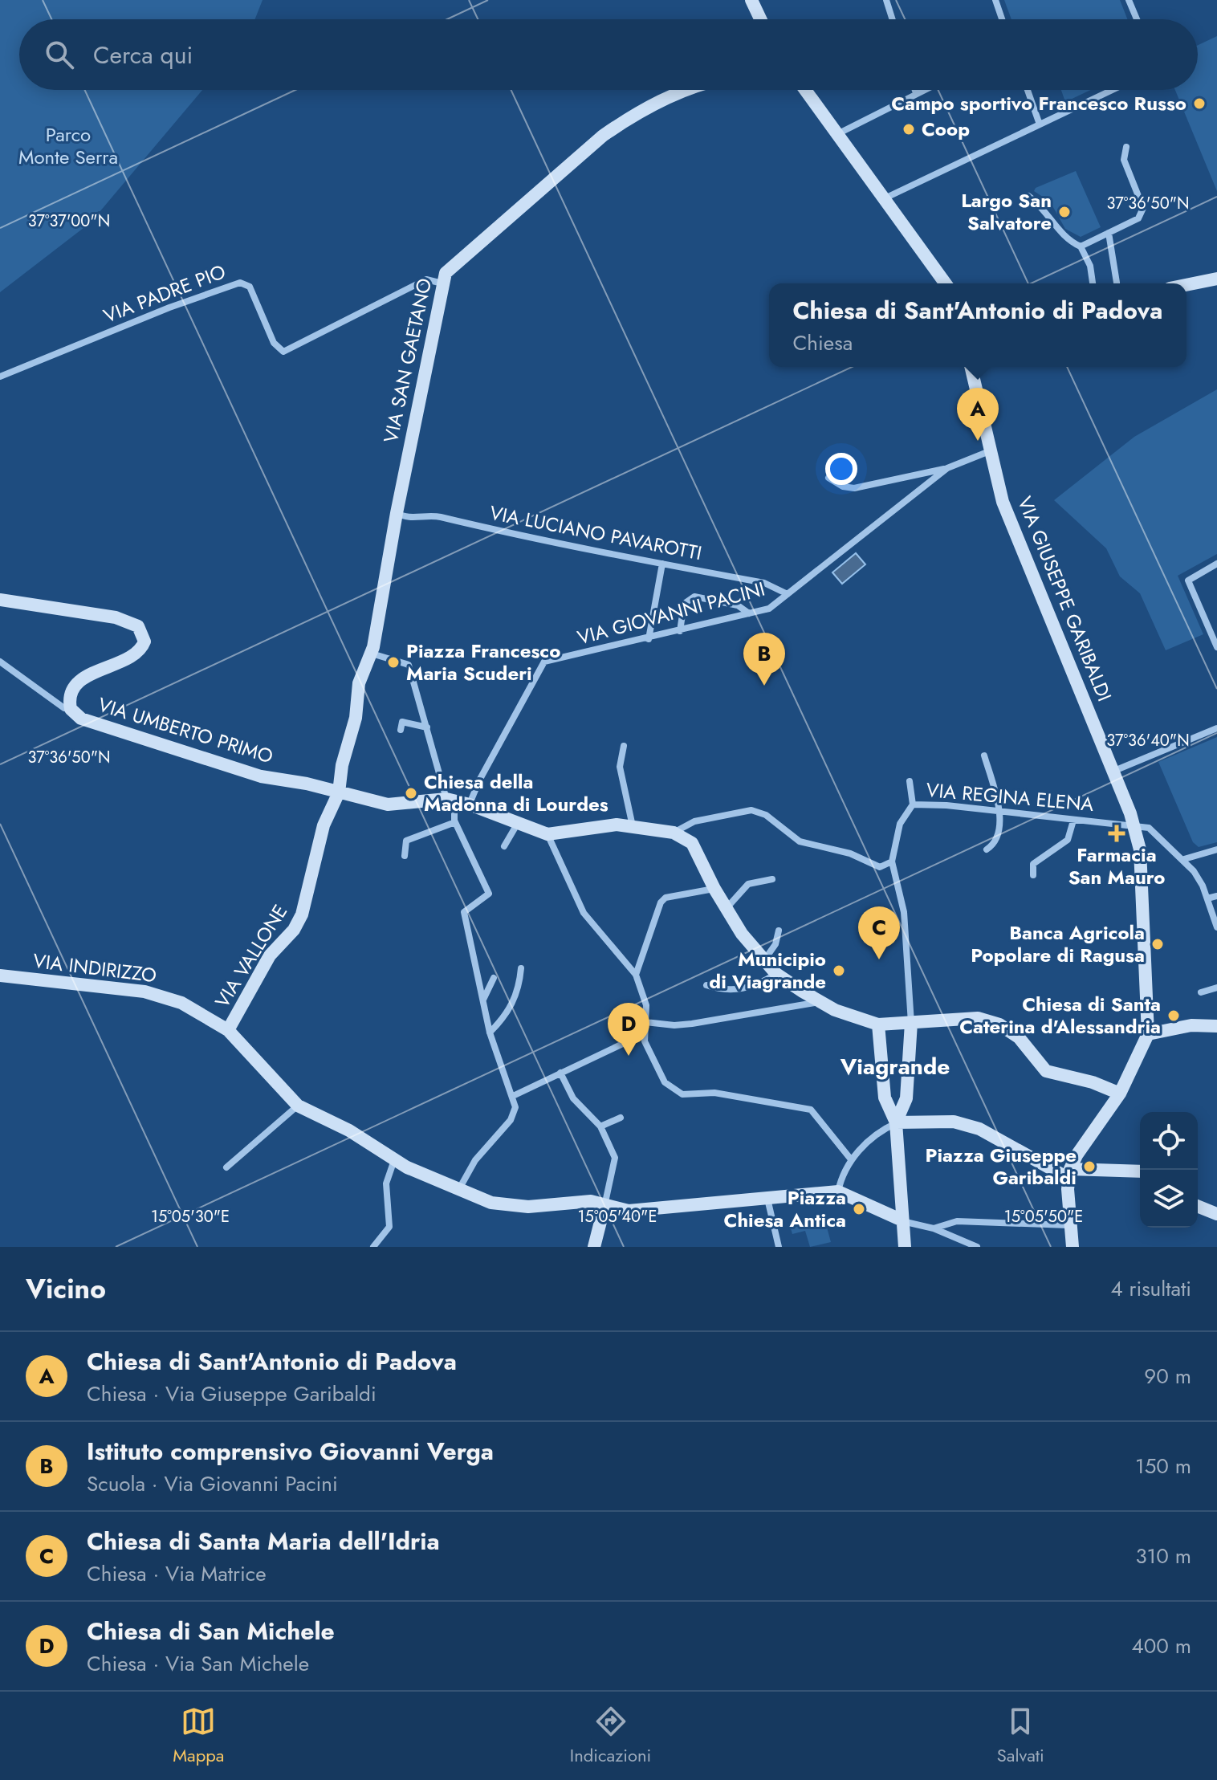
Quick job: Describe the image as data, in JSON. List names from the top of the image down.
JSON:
{
  "streets": {
    "main road": [
      "VIA SAN GAETANO",
      "VIA GIUSEPPE GARIBALDI",
      "VIA UMBERTO PRIMO",
      "VIA VALLONE",
      "VIA INDIRIZZO"
    ],
    "street": [
      "VIA PADRE PIO",
      "VIA LUCIANO PAVAROTTI",
      "VIA GIOVANNI PACINI",
      "VIA REGINA ELENA"
    ]
  },
  "crossings": [
    ["VIA PADRE PIO", "VIA SAN GAETANO"],
    ["VIA SAN GAETANO", "VIA LUCIANO PAVAROTTI"],
    ["VIA SAN GAETANO", "VIA UMBERTO PRIMO"],
    ["VIA SAN GAETANO", "VIA VALLONE"],
    ["VIA LUCIANO PAVAROTTI", "VIA GIOVANNI PACINI"],
    ["VIA GIUSEPPE GARIBALDI", "VIA GIOVANNI PACINI"],
    ["VIA GIUSEPPE GARIBALDI", "VIA REGINA ELENA"],
    ["VIA GIOVANNI PACINI", "VIA UMBERTO PRIMO"],
    ["VIA UMBERTO PRIMO", "VIA VALLONE"],
    ["VIA VALLONE", "VIA INDIRIZZO"]
  ],
  "districts": ["Viagrande"],
  "parks": ["Parco Monte Serra"],
  "places": {
    "other": [
      "Campo sportivo Francesco Russo",
      "Coop",
      "Largo San Salvatore",
      "Piazza Francesco Maria Scuderi",
      "Chiesa della Madonna di Lourdes",
      "Banca Agricola Popolare di Ragusa",
      "Municipio di Viagrande",
      "Chiesa di Santa Caterina d'Alessandria",
      "Piazza Giuseppe Garibaldi",
      "Piazza Chiesa Antica"
    ],
    "health": ["Farmacia San Mauro"]
  },
  "page": {
    "search": "Cerca qui",
    "popup": ["Chiesa di Sant'Antonio di Padova", "Chiesa"],
    "pins": [
      "A",
      "B",
      "C",
      "D"
    ],
    "heading": ["Vicino", "4 risultati"],
    "list": [
      {
        "mark": "A",
        "name": "Chiesa di Sant'Antonio di Padova",
        "note": "Chiesa · Via Giuseppe Garibaldi",
        "value": "90 m"
      },
      {
        "mark": "B",
        "name": "Istituto comprensivo Giovanni Verga",
        "note": "Scuola · Via Giovanni Pacini",
        "value": "150 m"
      },
      {
        "mark": "C",
        "name": "Chiesa di Santa Maria dell'Idria",
        "note": "Chiesa · Via Matrice",
        "value": "310 m"
      },
      {
        "mark": "D",
        "name": "Chiesa di San Michele",
        "note": "Chiesa · Via San Michele",
        "value": "400 m"
      }
    ],
    "nav": ["Mappa", "Indicazioni", "Salvati"]
  },
  "coordinates": [
    "37°36'50\"N",
    "37°37'00\"N",
    "37°36'40\"N",
    "15°05'30\"E",
    "15°05'40\"E",
    "15°05'50\"E"
  ]
}
